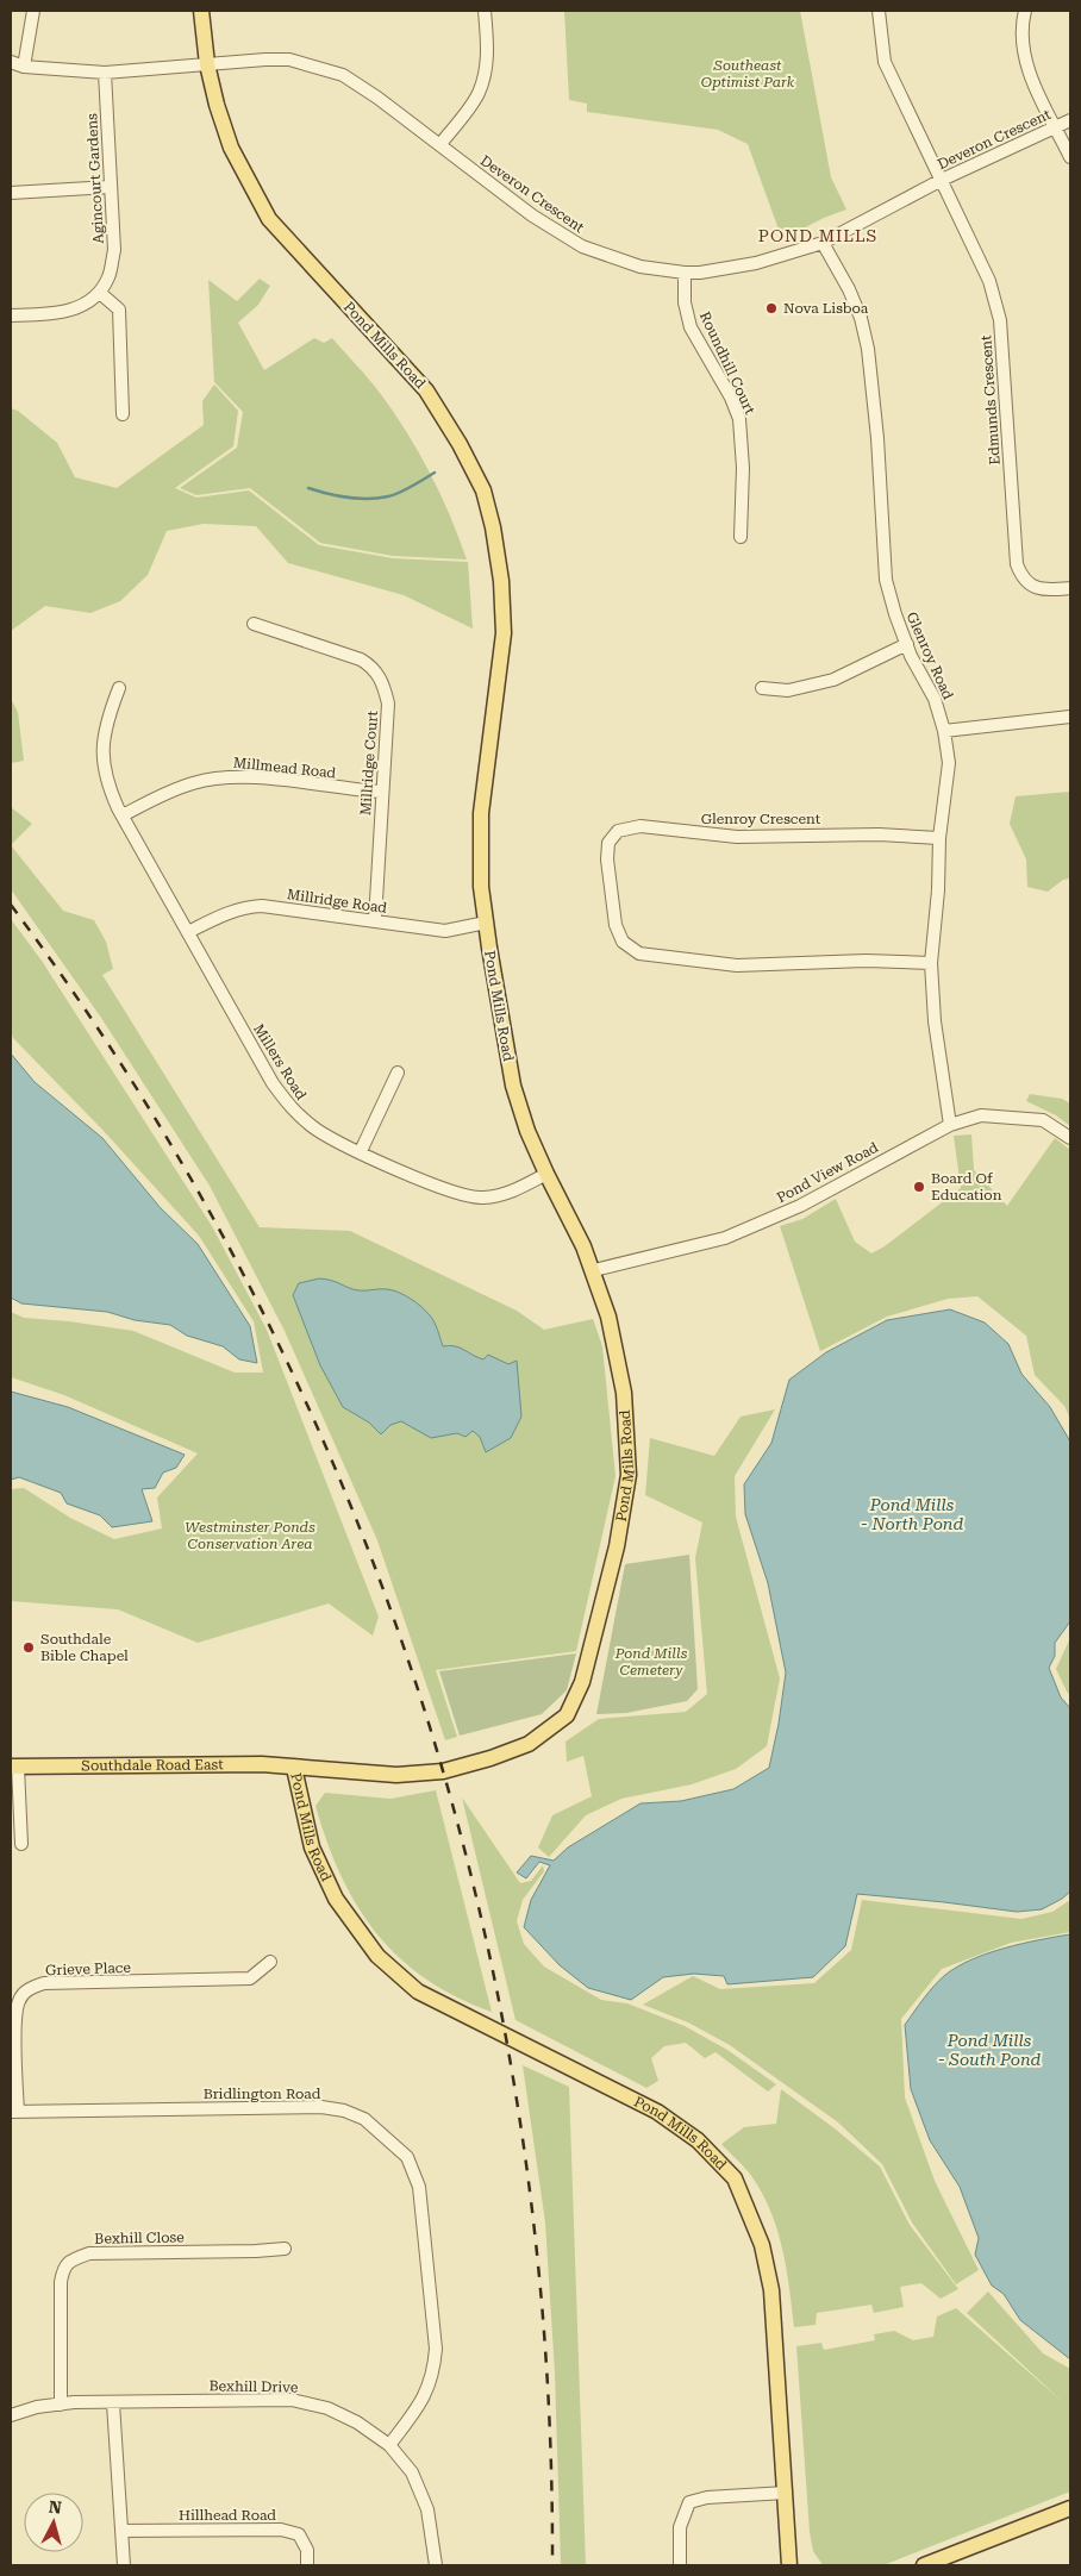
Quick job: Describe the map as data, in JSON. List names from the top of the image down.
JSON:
{
  "streets": {
    "main road": ["Pond Mills Road", "Southdale Road East"],
    "street": [
      "Deveron Crescent",
      "Agincourt Gardens",
      "Roundhill Court",
      "Edmunds Crescent",
      "Glenroy Road",
      "Millridge Court",
      "Millmead Road",
      "Glenroy Crescent",
      "Millridge Road",
      "Millers Road",
      "Pond View Road",
      "Grieve Place",
      "Bridlington Road",
      "Bexhill Close",
      "Bexhill Drive",
      "Hillhead Road"
    ]
  },
  "crossings": [
    ["Deveron Crescent", "Agincourt Gardens"],
    ["Deveron Crescent", "Pond Mills Road"],
    ["Deveron Crescent", "Roundhill Court"],
    ["Deveron Crescent", "Edmunds Crescent"],
    ["Deveron Crescent", "Glenroy Road"],
    ["Pond Mills Road", "Millridge Road"],
    ["Pond Mills Road", "Millers Road"],
    ["Pond Mills Road", "Pond View Road"],
    ["Pond Mills Road", "Southdale Road East"],
    ["Glenroy Road", "Glenroy Crescent"],
    ["Glenroy Road", "Pond View Road"],
    ["Millridge Court", "Millmead Road"],
    ["Millridge Court", "Millridge Road"],
    ["Millmead Road", "Millers Road"],
    ["Millridge Road", "Millers Road"],
    ["Grieve Place", "Bridlington Road"],
    ["Bridlington Road", "Bexhill Drive"],
    ["Bexhill Close", "Bexhill Drive"]
  ],
  "districts": ["POND MILLS"],
  "water": ["Pond Mills - North Pond", "Pond Mills - South Pond"],
  "parks": ["Southeast Optimist Park", "Westminster Ponds Conservation Area", "Pond Mills Cemetery"],
  "places": ["Nova Lisboa", "Board Of Education", "Southdale Bible Chapel"],
  "north": "top"
}
